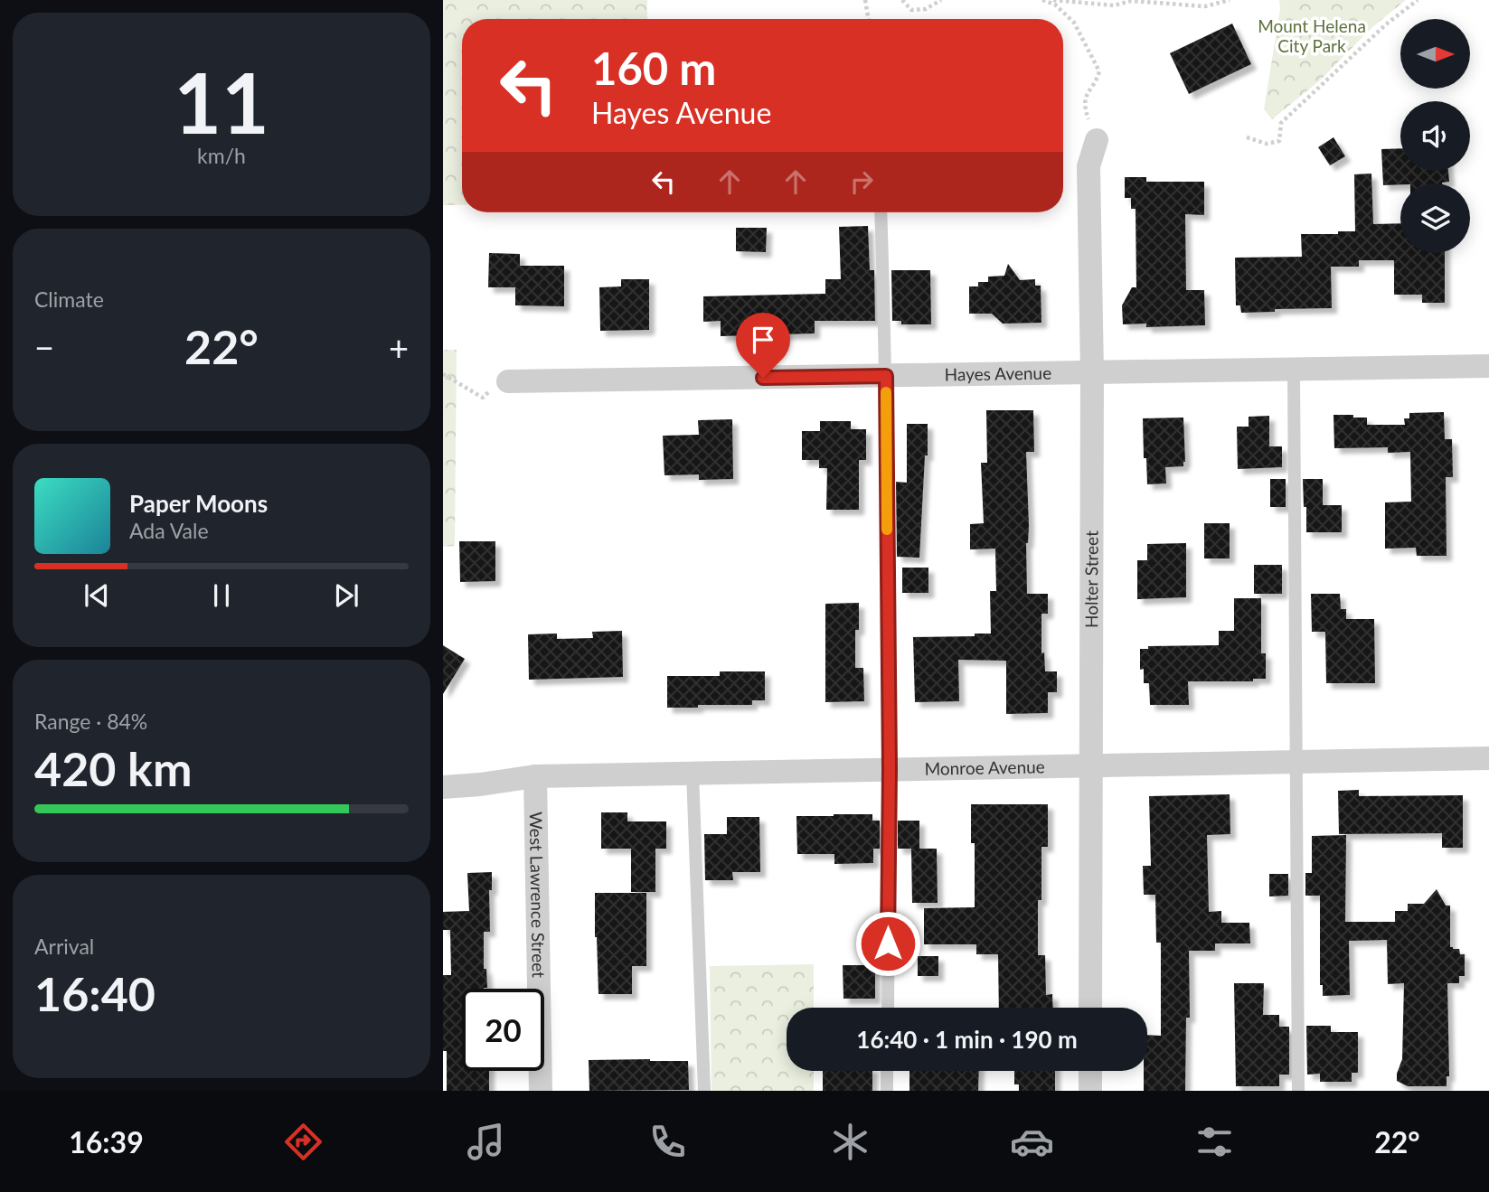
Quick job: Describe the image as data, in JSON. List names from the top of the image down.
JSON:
{
  "streets": {
    "street": [
      "Hayes Avenue",
      "Holter Street",
      "Monroe Avenue",
      "West Lawrence Street"
    ]
  },
  "crossings": [
    ["Hayes Avenue", "Holter Street"],
    ["Holter Street", "Monroe Avenue"],
    ["Monroe Avenue", "West Lawrence Street"]
  ],
  "parks": ["Mount Helena City Park"],
  "north": "right",
  "page": {
    "tile": [
      ["11", "km/h"],
      "Climate",
      ["Range · 84%", "420 km"],
      ["Arrival", "16:40"]
    ],
    "turn": ["160 m", "Hayes Avenue"],
    "heat": ["−", "22°", "+"],
    "song": ["Paper Moons", "Ada Vale"],
    "limit": "20",
    "trip": "16:40 · 1 min · 190 m",
    "tabs": ["16:39", "22°"]
  }
}
